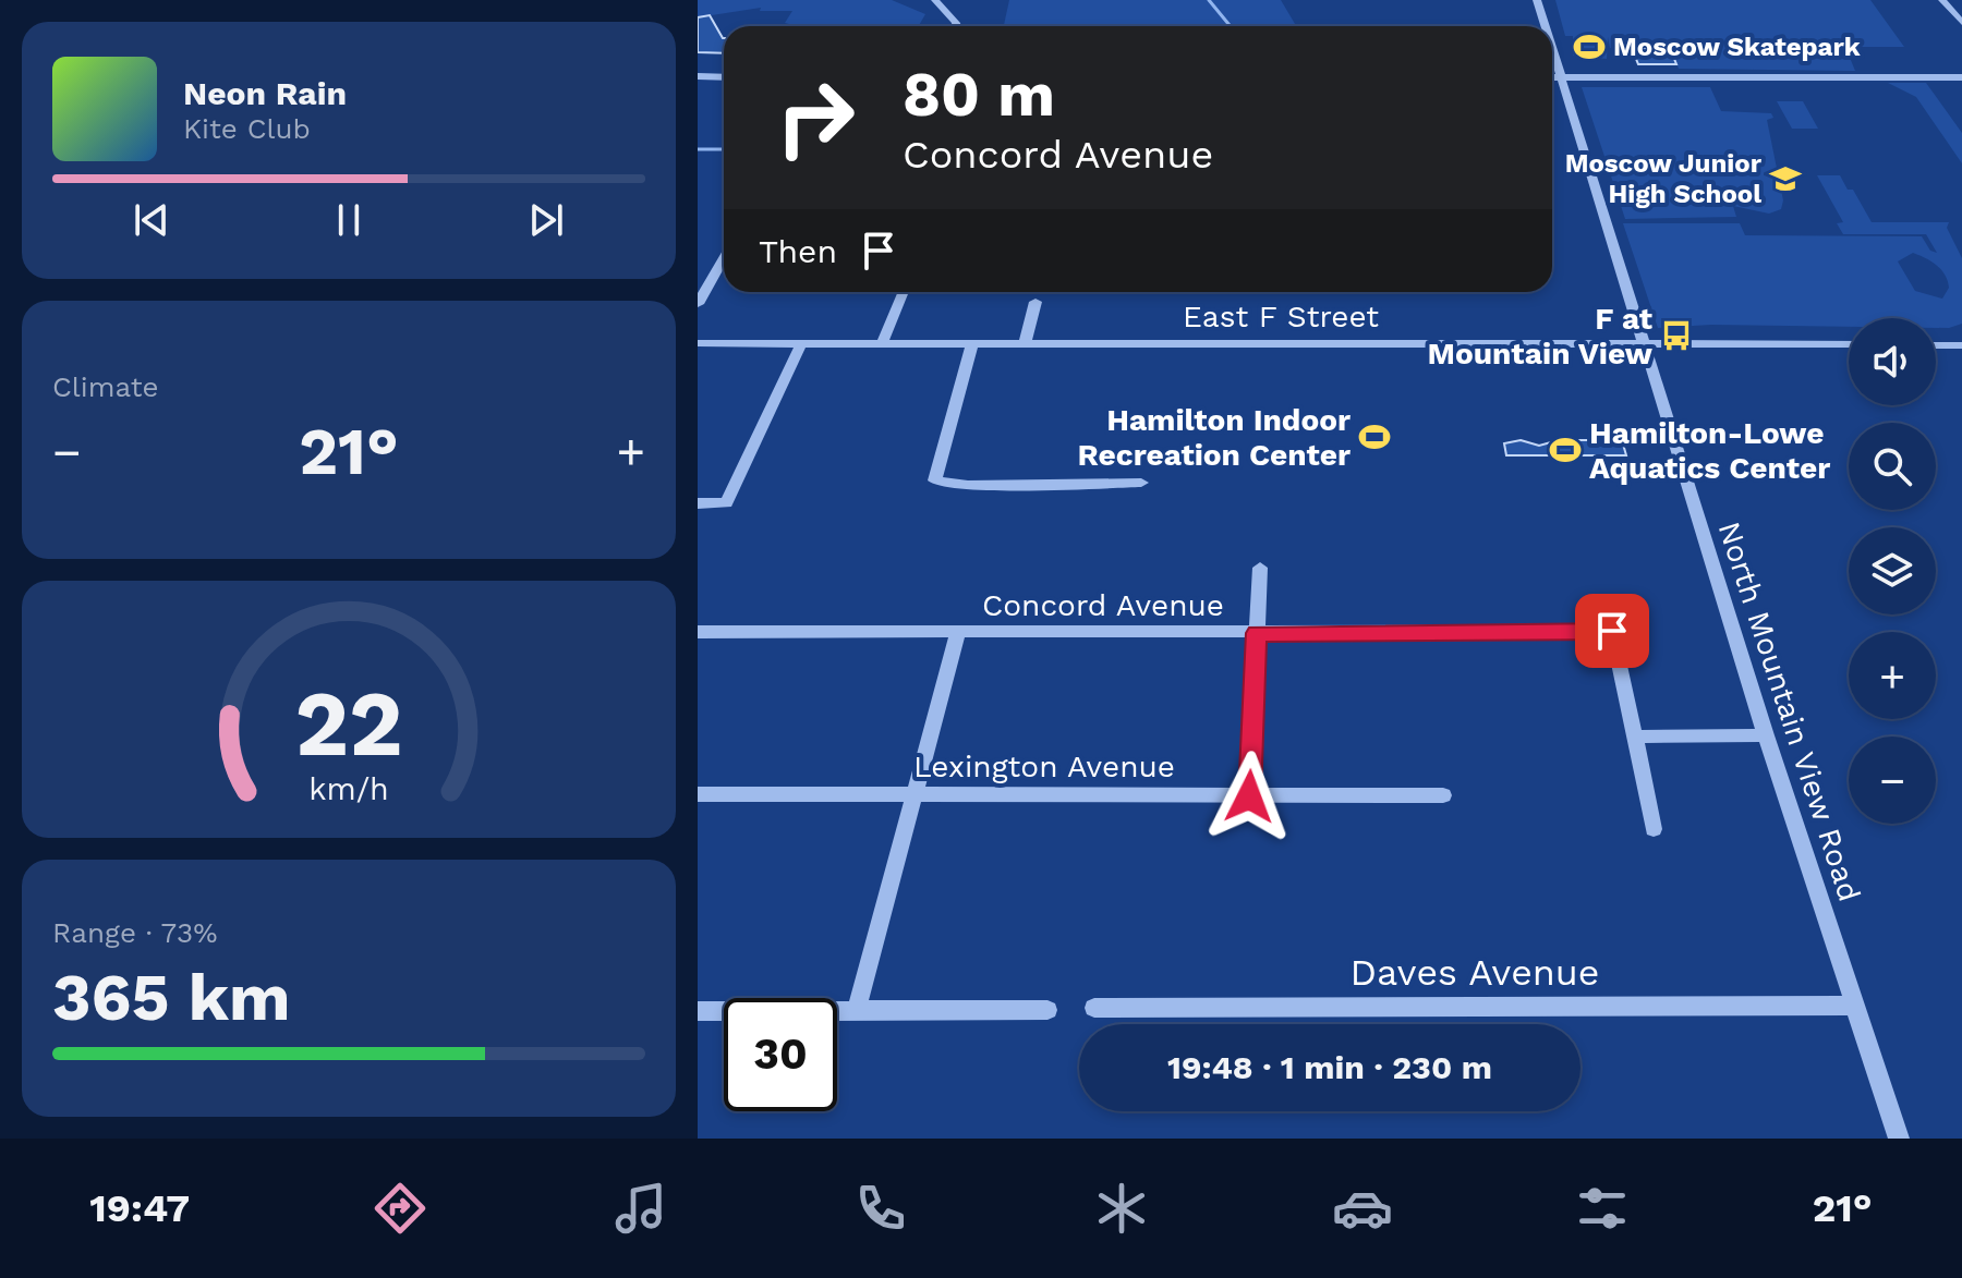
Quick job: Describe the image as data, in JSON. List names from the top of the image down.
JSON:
{
  "streets": {
    "street": [
      "East F Street",
      "Concord Avenue",
      "North Mountain View Road",
      "Lexington Avenue",
      "Daves Avenue"
    ]
  },
  "crossings": [
    ["East F Street", "North Mountain View Road"],
    ["North Mountain View Road", "Daves Avenue"]
  ],
  "places": {
    "sports": ["Moscow Skatepark", "Hamilton Indoor Recreation Center", "Hamilton-Lowe Aquatics Center"],
    "school or university": ["Moscow Junior High School"],
    "bus stop": ["F at Mountain View"]
  },
  "page": {
    "turn": ["80 m", "Concord Avenue"],
    "song": ["Neon Rain", "Kite Club"],
    "then": "Then",
    "tile": [
      "Climate",
      ["Range · 73%", "365 km"]
    ],
    "map_buttons": ["+", "−"],
    "heat": ["−", "21°", "+"],
    "limit": "30",
    "trip": "19:48 · 1 min · 230 m",
    "tabs": ["19:47", "21°"],
    "gauge": ["22", "km/h"]
  }
}
